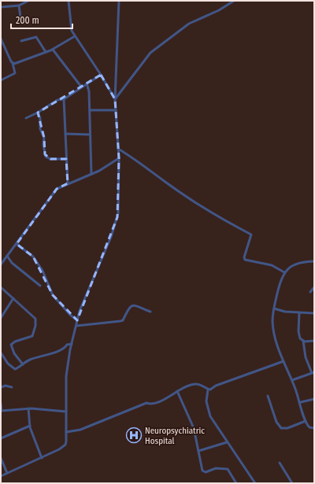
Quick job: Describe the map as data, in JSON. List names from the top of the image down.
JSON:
{
  "places": {
    "hospital": ["Neuropsychiatric Hospital"]
  },
  "scale_bar": "200 m"
}
